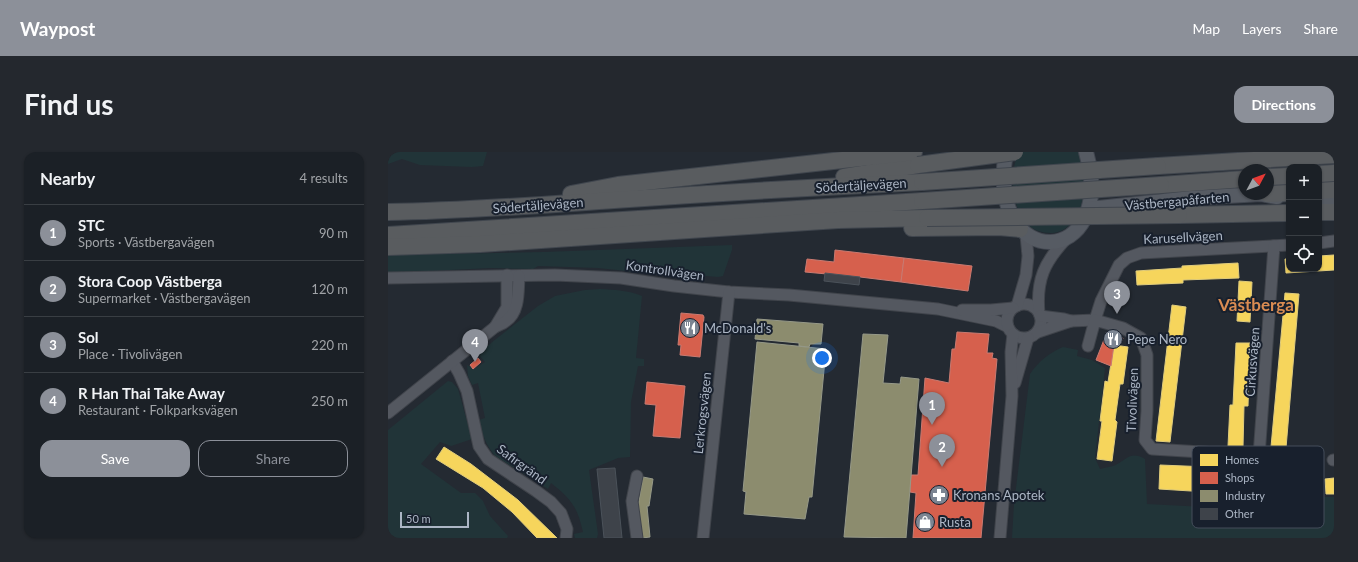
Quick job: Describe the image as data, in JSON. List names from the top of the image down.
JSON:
{
  "streets": {
    "highway": ["Södertäljevägen"],
    "main road": ["Västbergapåfarten"],
    "street": [
      "Karusellvägen",
      "Kontrollvägen",
      "Cirkusvägen",
      "Tivolivägen",
      "Lerkrogsvägen",
      "Safirgränd"
    ]
  },
  "crossings": [
    ["Karusellvägen", "Cirkusvägen"],
    ["Karusellvägen", "Tivolivägen"],
    ["Kontrollvägen", "Lerkrogsvägen"]
  ],
  "districts": ["Västberga"],
  "places": {
    "restaurant": ["McDonald's", "Pepe Nero"],
    "pharmacy": ["Kronans Apotek"],
    "shop": ["Rusta"]
  },
  "legend": [
    "Homes",
    "Shops",
    "Industry",
    "Other"
  ],
  "scale_bar": "50 m",
  "north": "top right",
  "page": {
    "header": "Waypost",
    "nav": ["Map", "Layers", "Share"],
    "buttons": [
      "Directions",
      ["Save", "Share"]
    ],
    "title": "Find us",
    "heading": ["Nearby", "4 results"],
    "map_buttons": ["+", "−"],
    "list": [
      {
        "mark": "1",
        "name": "STC",
        "note": "Sports · Västbergavägen",
        "value": "90 m"
      },
      {
        "mark": "2",
        "name": "Stora Coop Västberga",
        "note": "Supermarket · Västbergavägen",
        "value": "120 m"
      },
      {
        "mark": "3",
        "name": "Sol",
        "note": "Place · Tivolivägen",
        "value": "220 m"
      },
      {
        "mark": "4",
        "name": "R Han Thai Take Away",
        "note": "Restaurant · Folkparksvägen",
        "value": "250 m"
      }
    ],
    "pins": [
      "3",
      "4",
      "1",
      "2"
    ],
    "scale": "50 m"
  }
}
